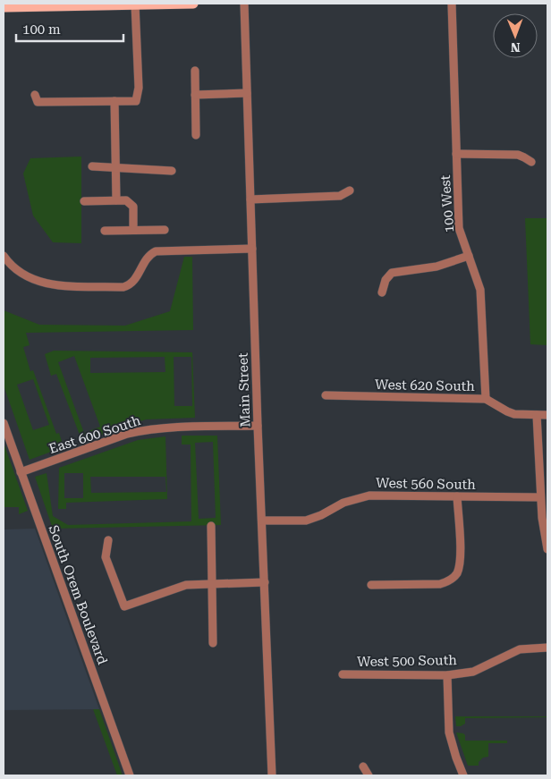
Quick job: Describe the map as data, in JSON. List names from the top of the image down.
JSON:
{
  "streets": {
    "street": [
      "100 West",
      "West 620 South",
      "Main Street",
      "East 600 South",
      "West 560 South",
      "South Orem Boulevard",
      "West 500 South"
    ]
  },
  "crossings": [
    ["100 West", "West 620 South"],
    ["Main Street", "East 600 South"],
    ["Main Street", "West 560 South"],
    ["East 600 South", "South Orem Boulevard"]
  ],
  "scale_bar": "100 m",
  "north": "bottom"
}
